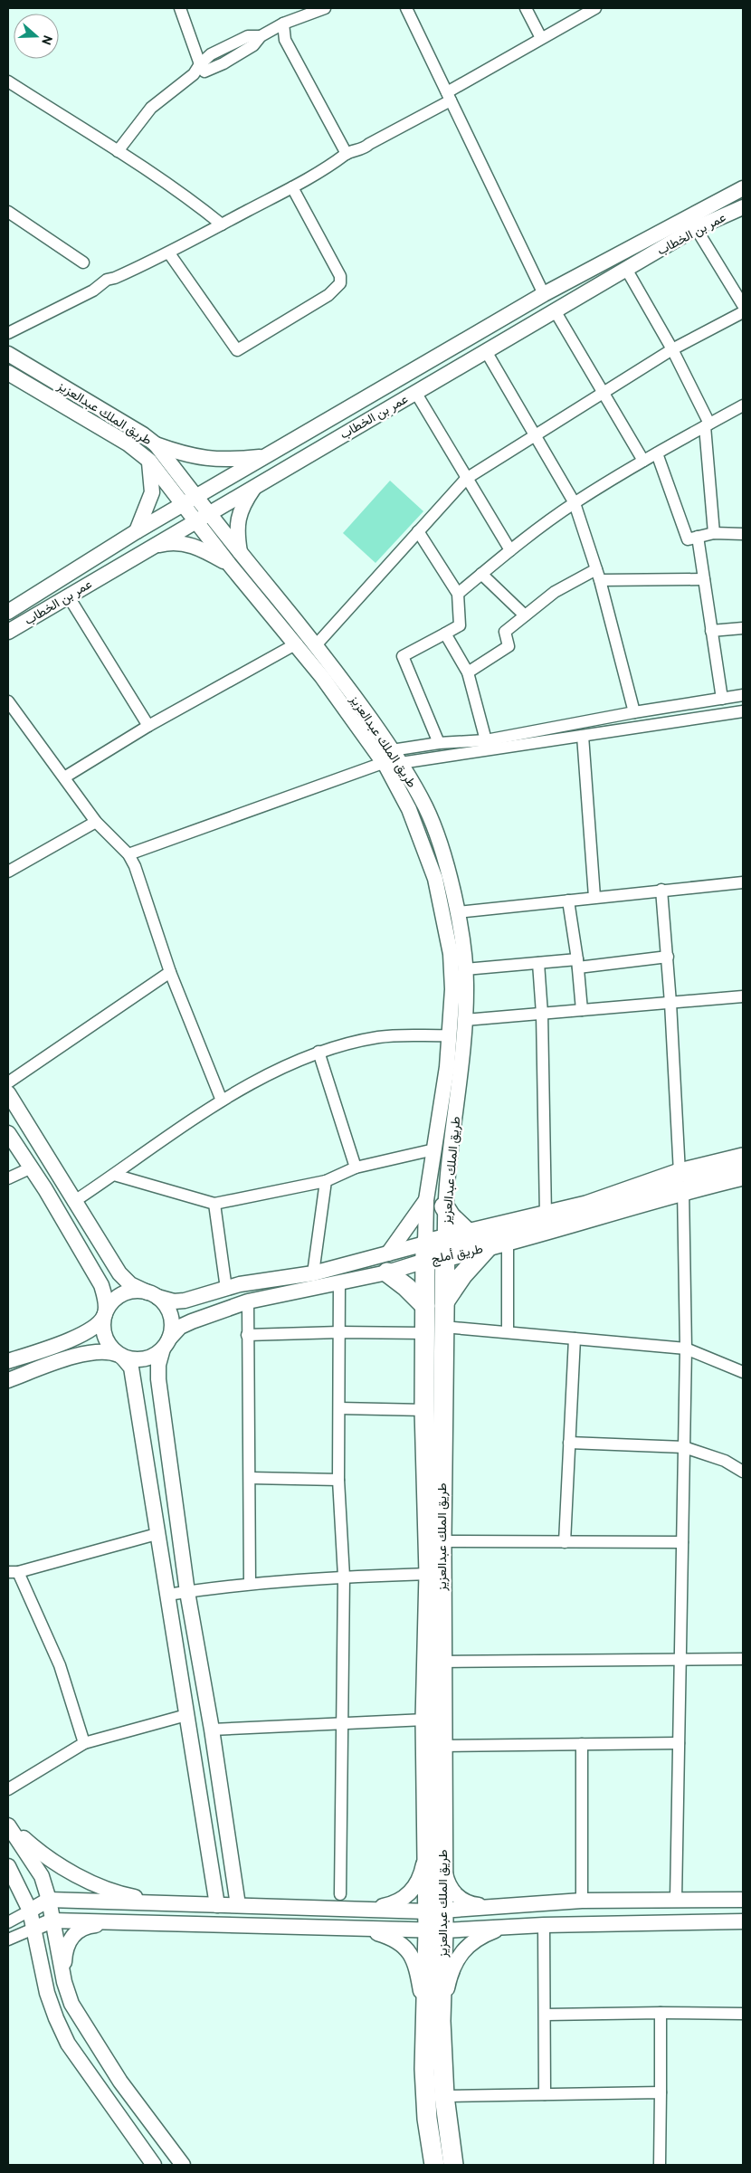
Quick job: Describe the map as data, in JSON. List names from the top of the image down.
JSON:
{
  "streets": {
    "highway": ["طريق الملك عبدالعزيز", "طريق أملج"],
    "street": ["عمر بن الخطاب"]
  },
  "crossings": [
    ["عمر بن الخطاب", "طريق الملك عبدالعزيز"],
    ["طريق الملك عبدالعزيز", "طريق أملج"]
  ],
  "north": "right"
}
